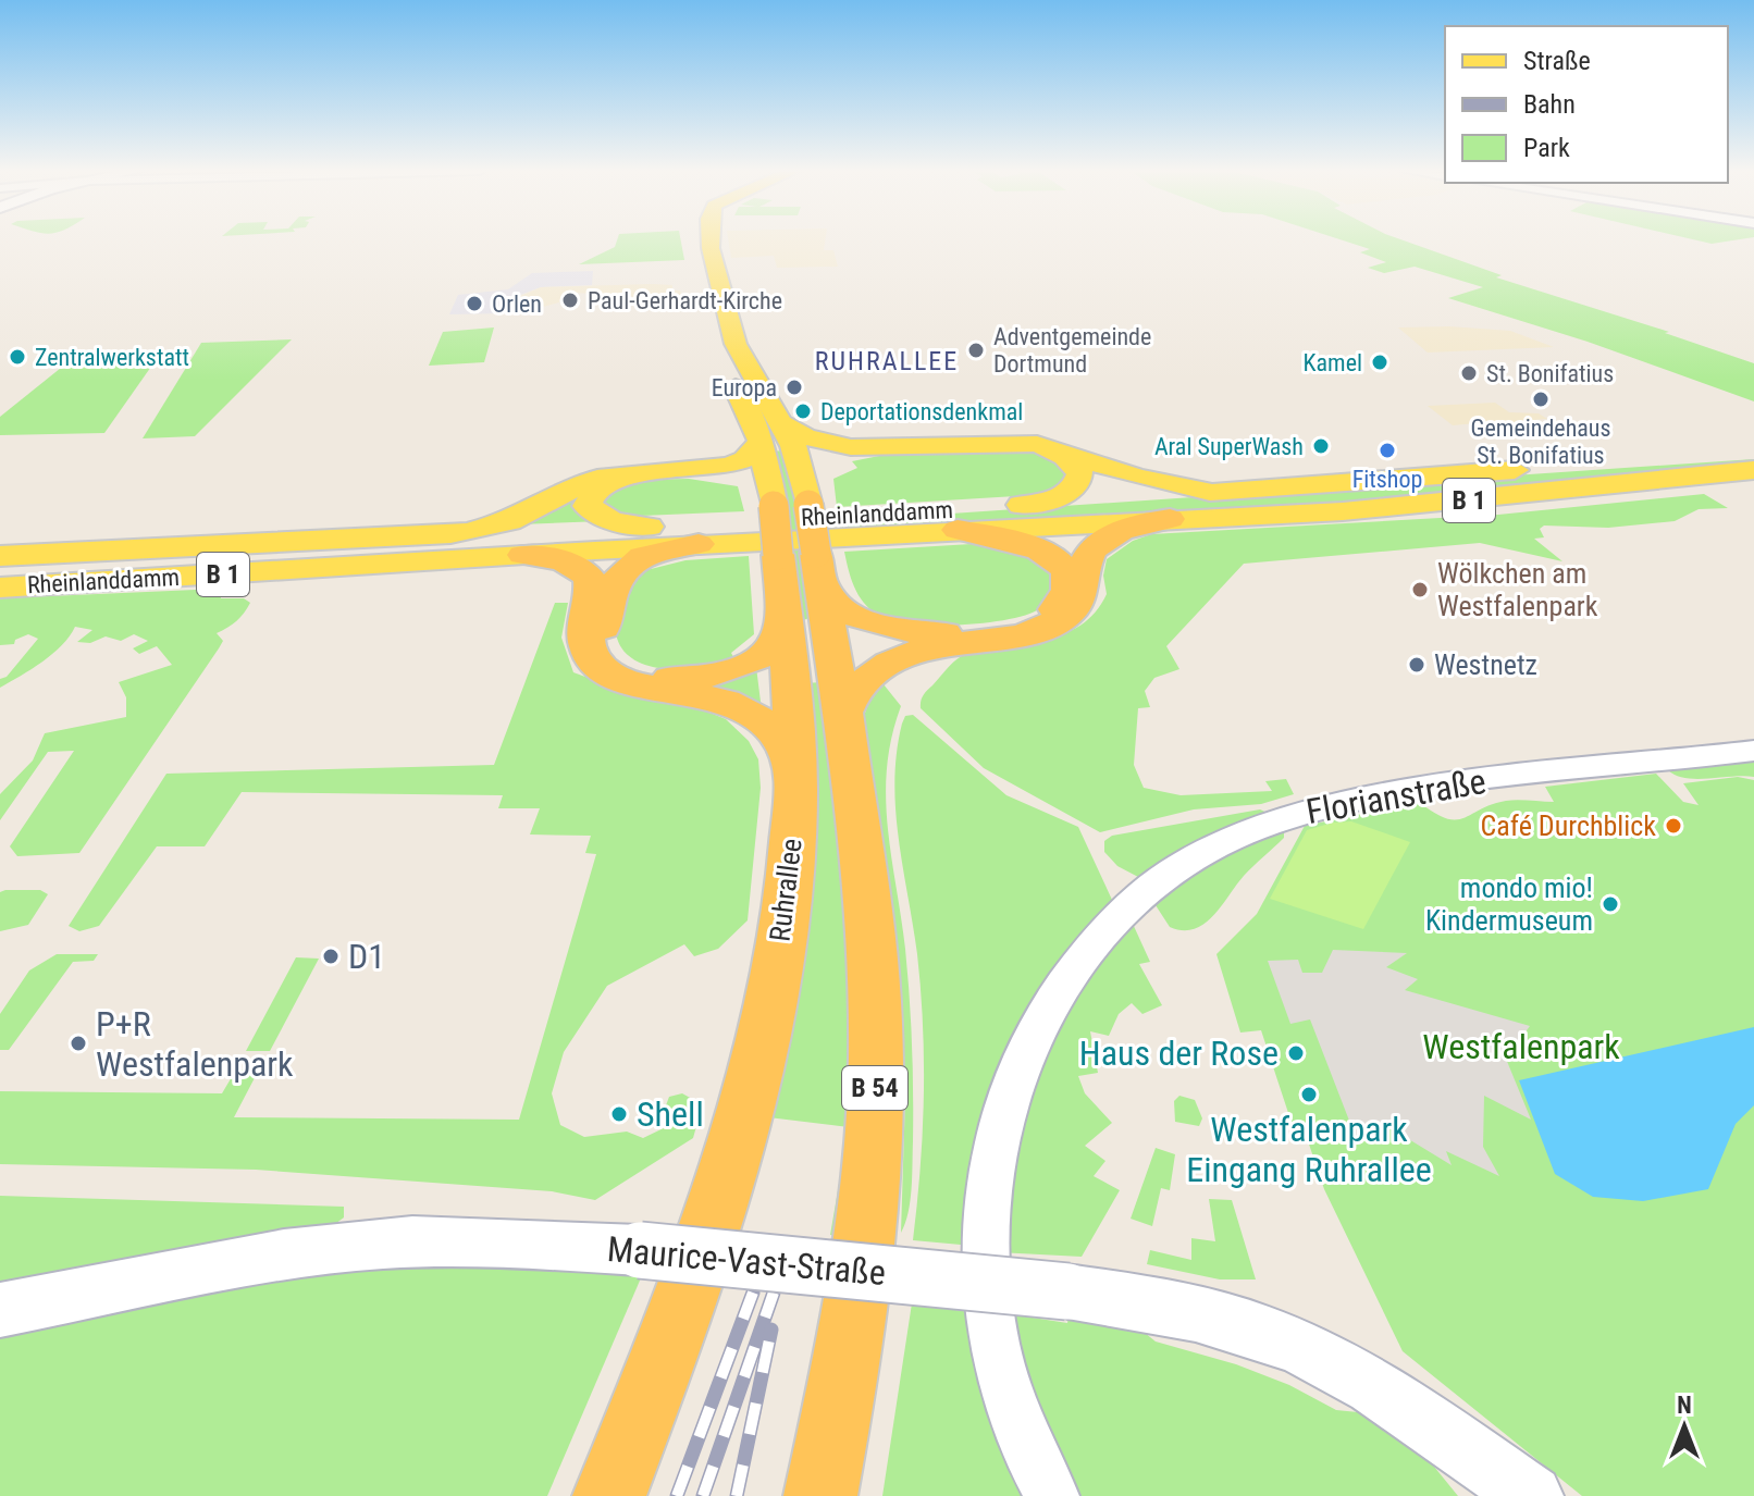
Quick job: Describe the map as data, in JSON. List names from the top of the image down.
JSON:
{
  "streets": {
    "highway": ["Ruhrallee", "B 54"],
    "main road": ["B 1", "Rheinlanddamm", "Maurice-Vast-Straße"],
    "street": ["Florianstraße"]
  },
  "districts": ["RUHRALLEE"],
  "parks": ["Westfalenpark"],
  "places": [
    "Paul-Gerhardt-Kirche",
    "Orlen",
    "Adventgemeinde Dortmund",
    "Zentralwerkstatt",
    "Kamel",
    "St. Bonifatius",
    "Europa",
    "Gemeindehaus St. Bonifatius",
    "Deportationsdenkmal",
    "Aral SuperWash",
    "Fitshop",
    "Wölkchen am Westfalenpark",
    "Westnetz",
    "Café Durchblick",
    "mondo mio! Kindermuseum",
    "D1",
    "P+R Westfalenpark",
    "Haus der Rose",
    "Westfalenpark Eingang Ruhrallee",
    "Shell"
  ],
  "legend": ["Straße", "Bahn", "Park"],
  "north": "top"
}
